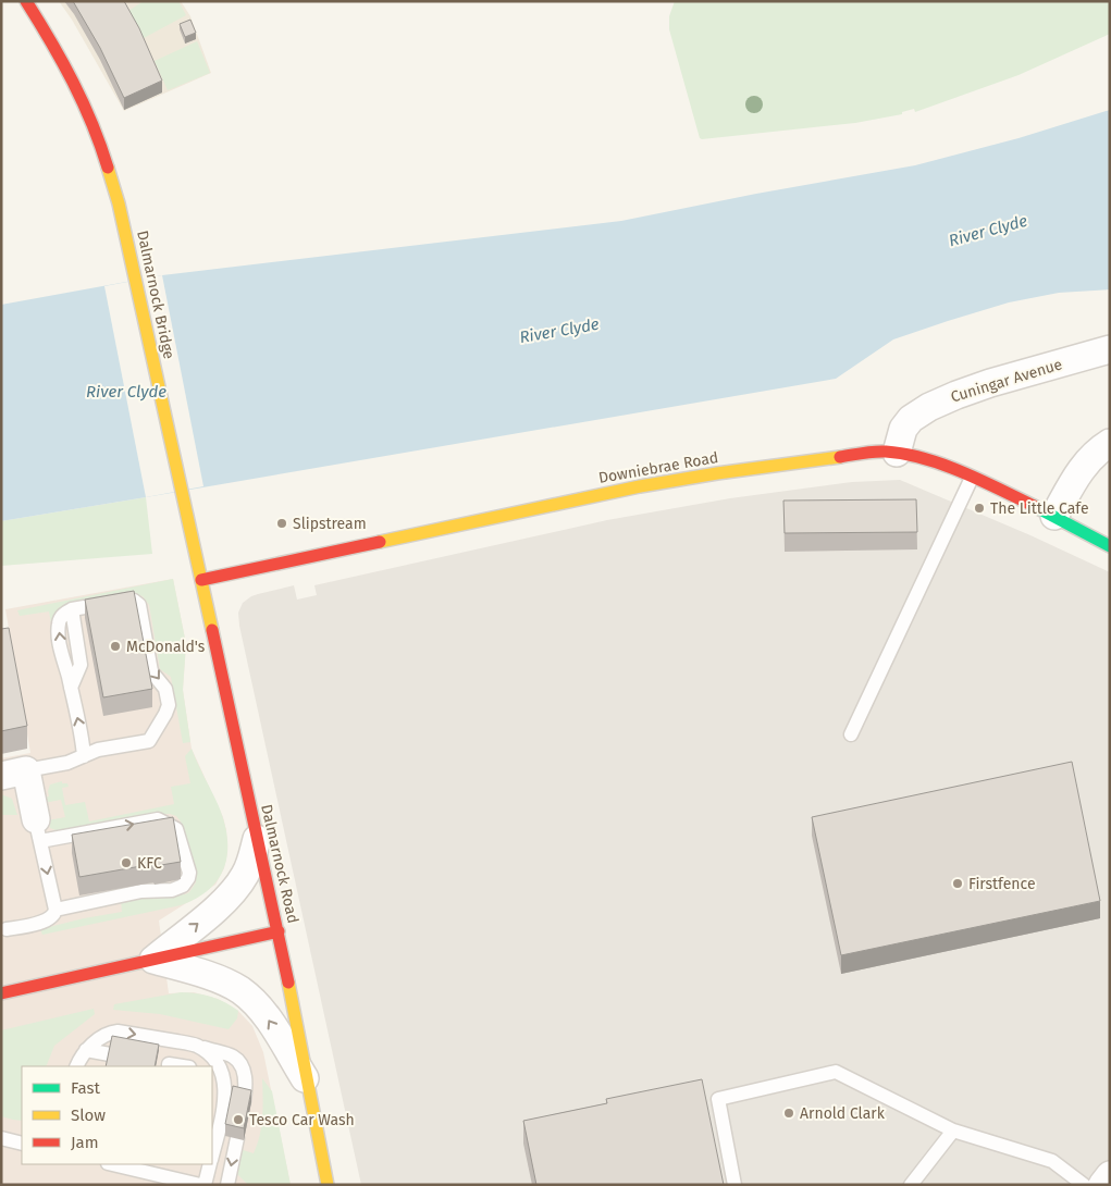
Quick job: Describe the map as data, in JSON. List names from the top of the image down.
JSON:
{
  "streets": {
    "main road": ["Dalmarnock Bridge", "Downiebrae Road", "Dalmarnock Road"],
    "street": ["Cuningar Avenue"]
  },
  "crossings": [
    ["Dalmarnock Bridge", "Dalmarnock Road"],
    ["Cuningar Avenue", "Downiebrae Road"],
    ["Downiebrae Road", "Dalmarnock Road"]
  ],
  "water": ["River Clyde"],
  "places": [
    "The Little Cafe",
    "Slipstream",
    "McDonald's",
    "KFC",
    "Firstfence",
    "Arnold Clark",
    "Tesco Car Wash"
  ],
  "legend": ["Fast", "Slow", "Jam"]
}
